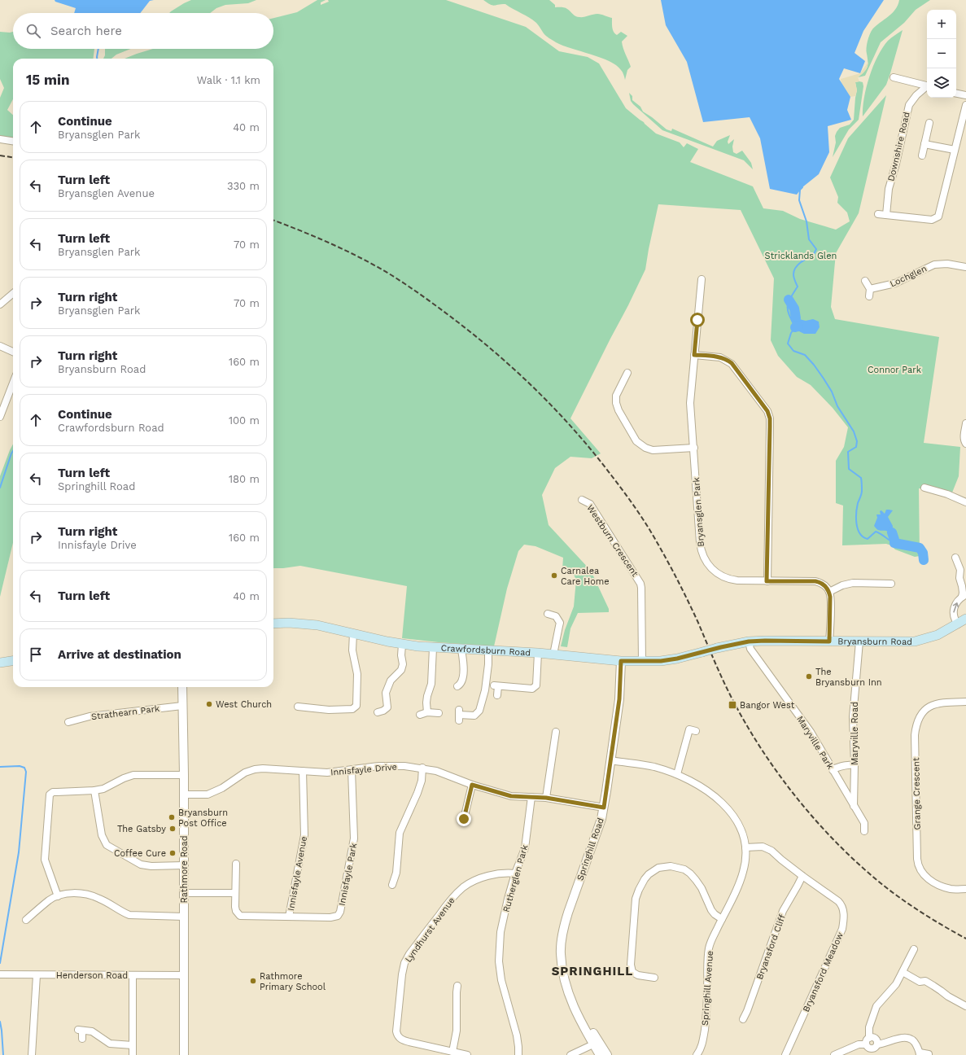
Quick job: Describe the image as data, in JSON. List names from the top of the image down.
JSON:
{
  "streets": {
    "main road": ["Bryansburn Road", "Crawfordsburn Road"],
    "street": [
      "Downshire Road",
      "Lochglen",
      "Bryansglen Park",
      "Westburn Crescent",
      "Strathearn Park",
      "Maryville Road",
      "Maryville Park",
      "Innisfayle Drive",
      "Grange Crescent",
      "Springhill Road",
      "Rathmore Road",
      "Innisfayle Avenue",
      "Innisfayle Park",
      "Rutherglen Park",
      "Lyndhurst Avenue",
      "Bryansford Cliff",
      "Bryansford Meadow",
      "Henderson Road",
      "Springhill Avenue"
    ]
  },
  "crossings": [
    ["Westburn Crescent", "Crawfordsburn Road"],
    ["Bryansburn Road", "Crawfordsburn Road"],
    ["Bryansburn Road", "Maryville Road"],
    ["Bryansburn Road", "Maryville Park"],
    ["Crawfordsburn Road", "Springhill Road"],
    ["Strathearn Park", "Rathmore Road"],
    ["Maryville Road", "Maryville Park"],
    ["Innisfayle Drive", "Springhill Road"],
    ["Innisfayle Drive", "Rathmore Road"],
    ["Innisfayle Drive", "Innisfayle Avenue"],
    ["Innisfayle Drive", "Innisfayle Park"],
    ["Innisfayle Drive", "Rutherglen Park"],
    ["Springhill Road", "Springhill Avenue"],
    ["Rathmore Road", "Henderson Road"],
    ["Innisfayle Avenue", "Innisfayle Park"],
    ["Rutherglen Park", "Lyndhurst Avenue"],
    ["Bryansford Cliff", "Bryansford Meadow"],
    ["Bryansford Meadow", "Springhill Avenue"]
  ],
  "districts": ["SPRINGHILL"],
  "parks": ["Stricklands Glen", "Connor Park"],
  "places": {
    "other": [
      "Carnalea Care Home",
      "The Bryansburn Inn",
      "West Church",
      "Bryansburn Post Office",
      "The Gatsby",
      "Coffee Cure",
      "Rathmore Primary School"
    ],
    "transit": ["Bangor West"]
  },
  "page": {
    "map_buttons": ["+", "−"],
    "search": "Search here",
    "heading": ["15 min", "Walk · 1.1 km"],
    "list": [
      ["Continue", "Bryansglen Park", "40 m"],
      ["Turn left", "Bryansglen Avenue", "330 m"],
      ["Turn left", "Bryansglen Park", "70 m"],
      ["Turn right", "Bryansglen Park", "70 m"],
      ["Turn right", "Bryansburn Road", "160 m"],
      ["Continue", "Crawfordsburn Road", "100 m"],
      ["Turn left", "Springhill Road", "180 m"],
      ["Turn right", "Innisfayle Drive", "160 m"],
      ["Turn left", "40 m"],
      "Arrive at destination"
    ]
  }
}
